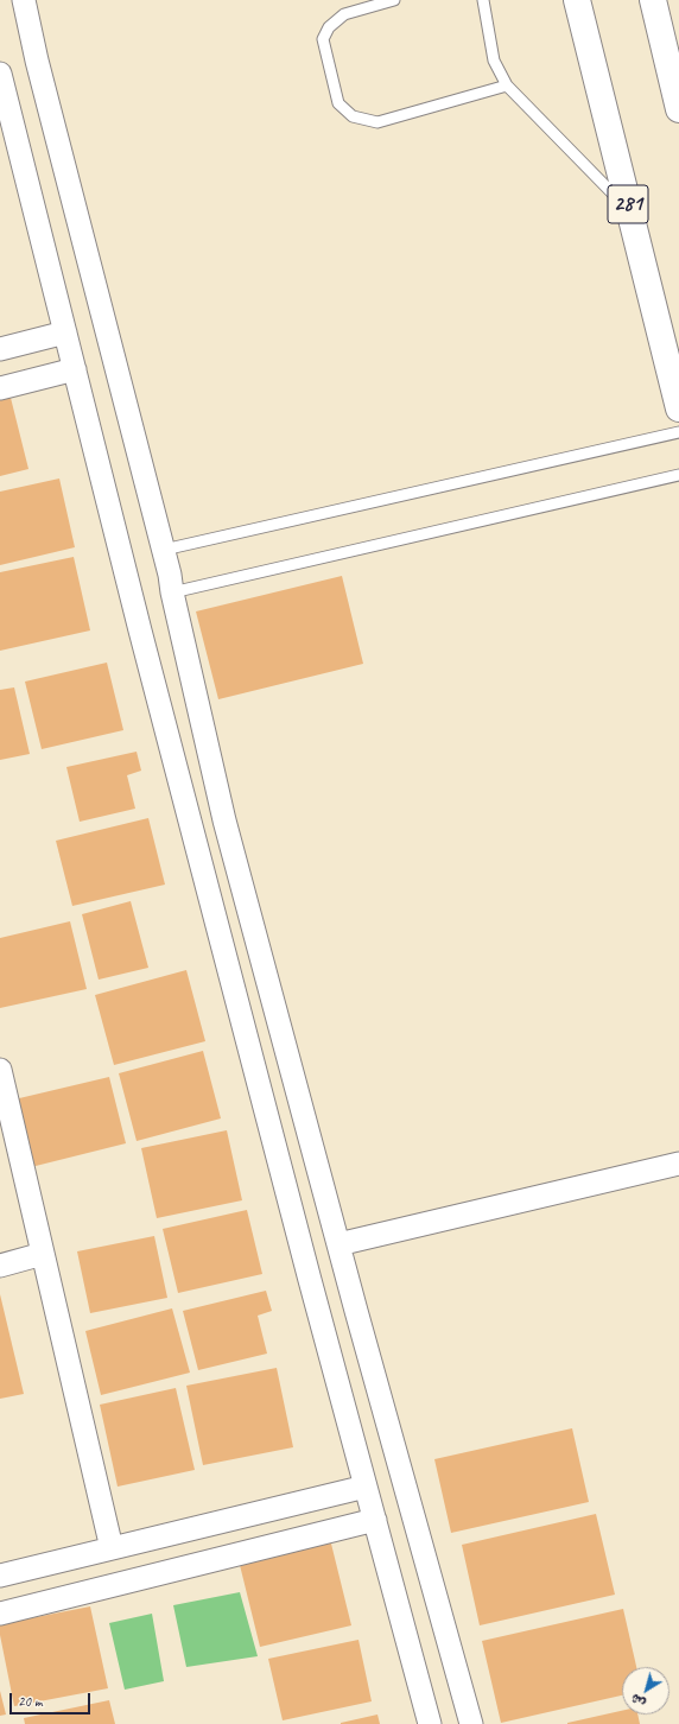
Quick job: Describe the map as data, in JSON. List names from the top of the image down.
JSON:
{
  "streets": {
    "highway": ["281"]
  },
  "scale_bar": "20 m",
  "north": "bottom left"
}
